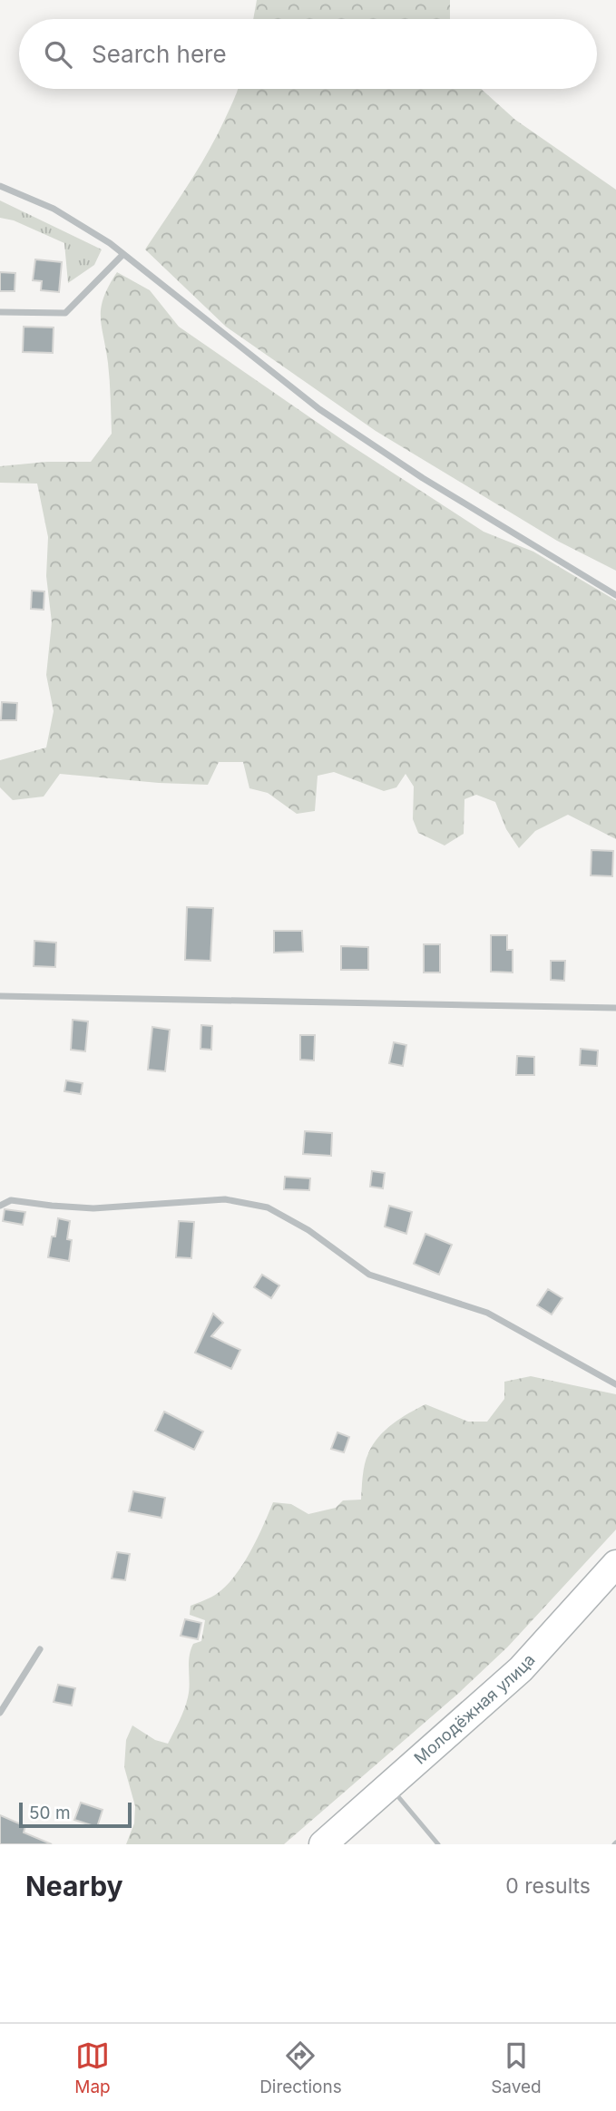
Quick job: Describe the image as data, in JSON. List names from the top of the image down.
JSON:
{
  "streets": {
    "main road": ["Молодёжная улица"]
  },
  "scale_bar": "50 m",
  "page": {
    "search": "Search here",
    "scale": "50 m",
    "heading": ["Nearby", "0 results"],
    "nav": ["Map", "Directions", "Saved"]
  }
}
